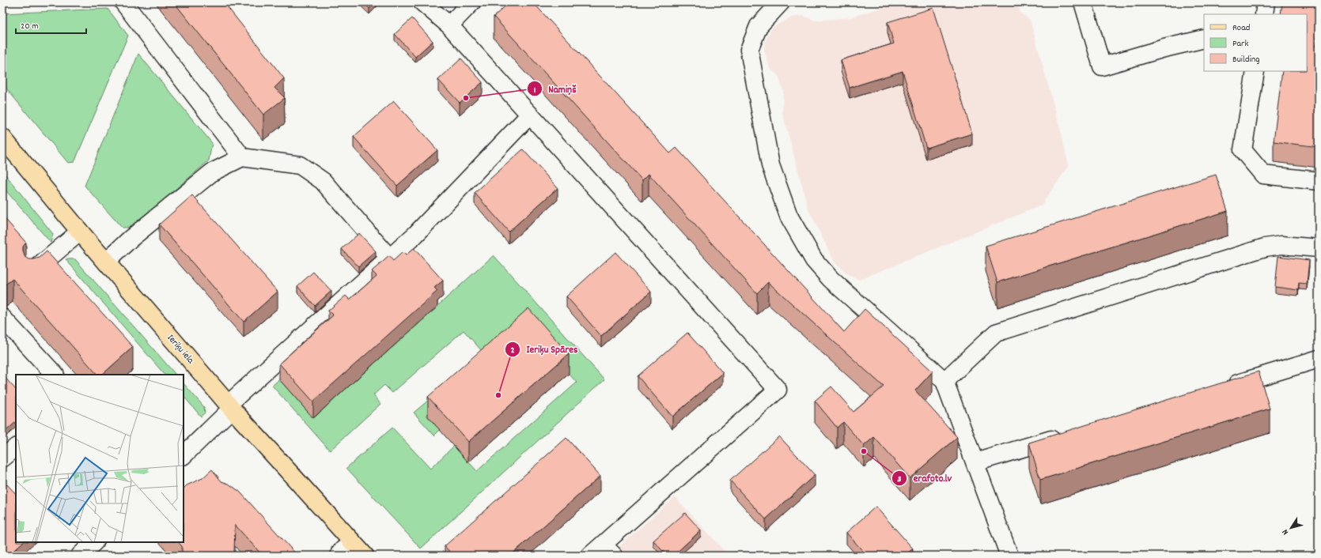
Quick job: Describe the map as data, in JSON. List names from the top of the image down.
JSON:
{
  "streets": {
    "main road": ["Ieriķu iela"]
  },
  "places": ["Namiņš", "Ieriķu Spāres", "erafoto.lv"],
  "legend": ["Road", "Park", "Building"],
  "scale_bar": "20 m",
  "north": "bottom left"
}
